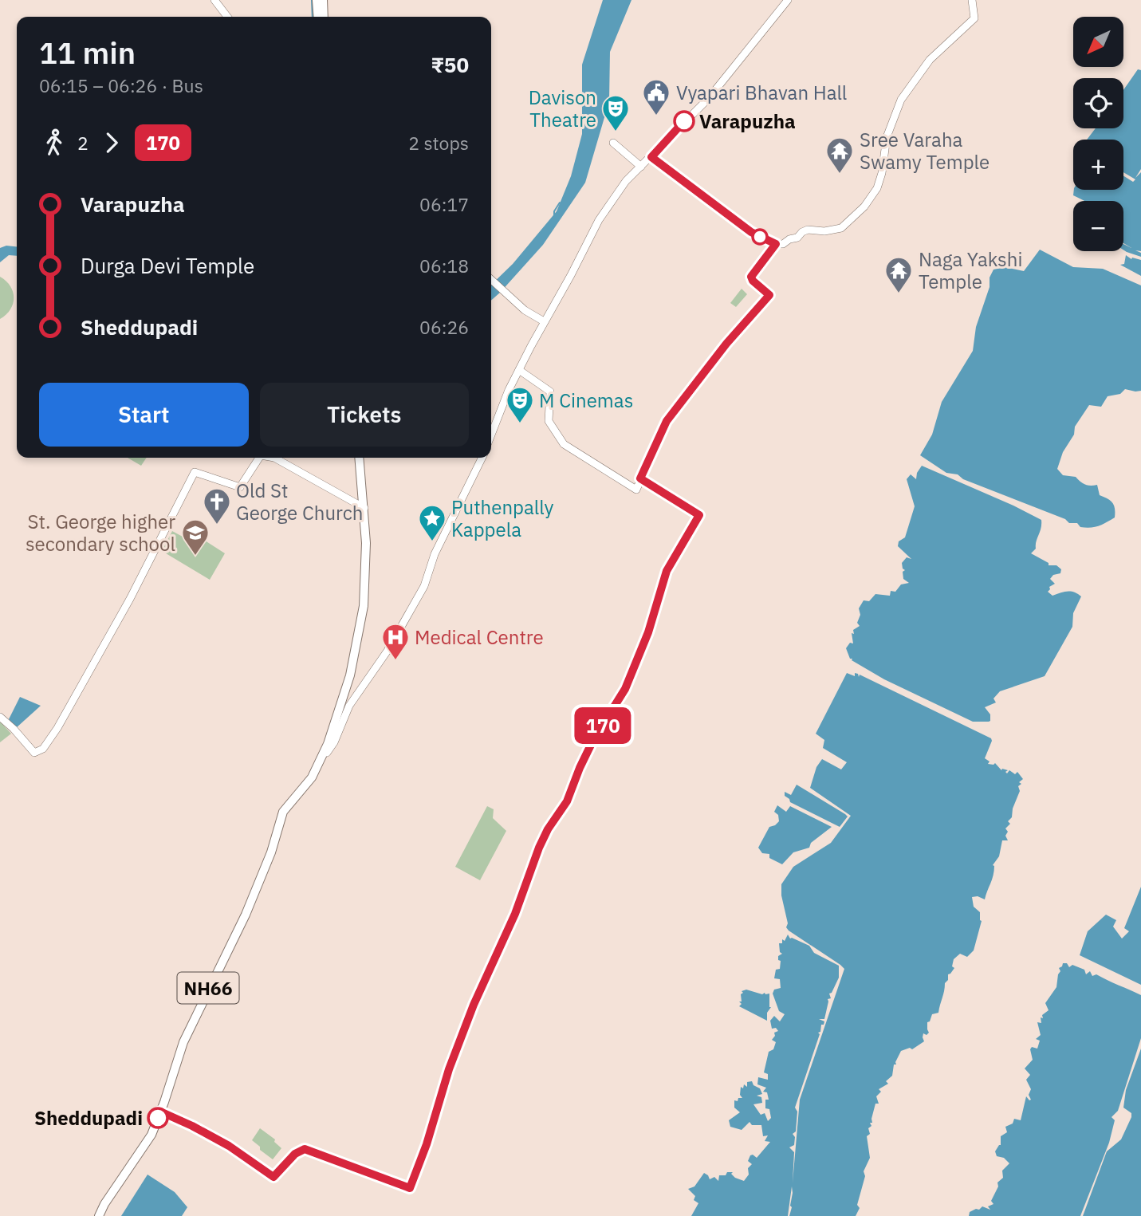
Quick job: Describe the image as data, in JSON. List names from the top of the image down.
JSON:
{
  "streets": {
    "highway": ["NH66"]
  },
  "places": {
    "public building": ["Vyapari Bhavan Hall"],
    "other": ["Varapuzha", "Sheddupadi"],
    "theatre": ["Davison Theatre", "M Cinemas"],
    "temple": ["Sree Varaha Swamy Temple", "Naga Yakshi Temple"],
    "church": ["Old St George Church"],
    "place": ["Puthenpally Kappela"],
    "school or university": ["St. George higher secondary school"],
    "hospital": ["Medical Centre"]
  },
  "lines": ["bus line 170"],
  "north": "bottom left",
  "page": {
    "on_map": "170",
    "map_buttons": ["+", "−"],
    "heading": ["11 min", "06:15 – 06:26 · Bus", "₹50"],
    "legs": ["2", "170", "2 stops"],
    "list": [
      {
        "name": "Varapuzha",
        "value": "06:17"
      },
      {
        "name": "Durga Devi Temple",
        "value": "06:18"
      },
      {
        "name": "Sheddupadi",
        "value": "06:26"
      }
    ],
    "buttons": ["Start", "Tickets"]
  }
}
